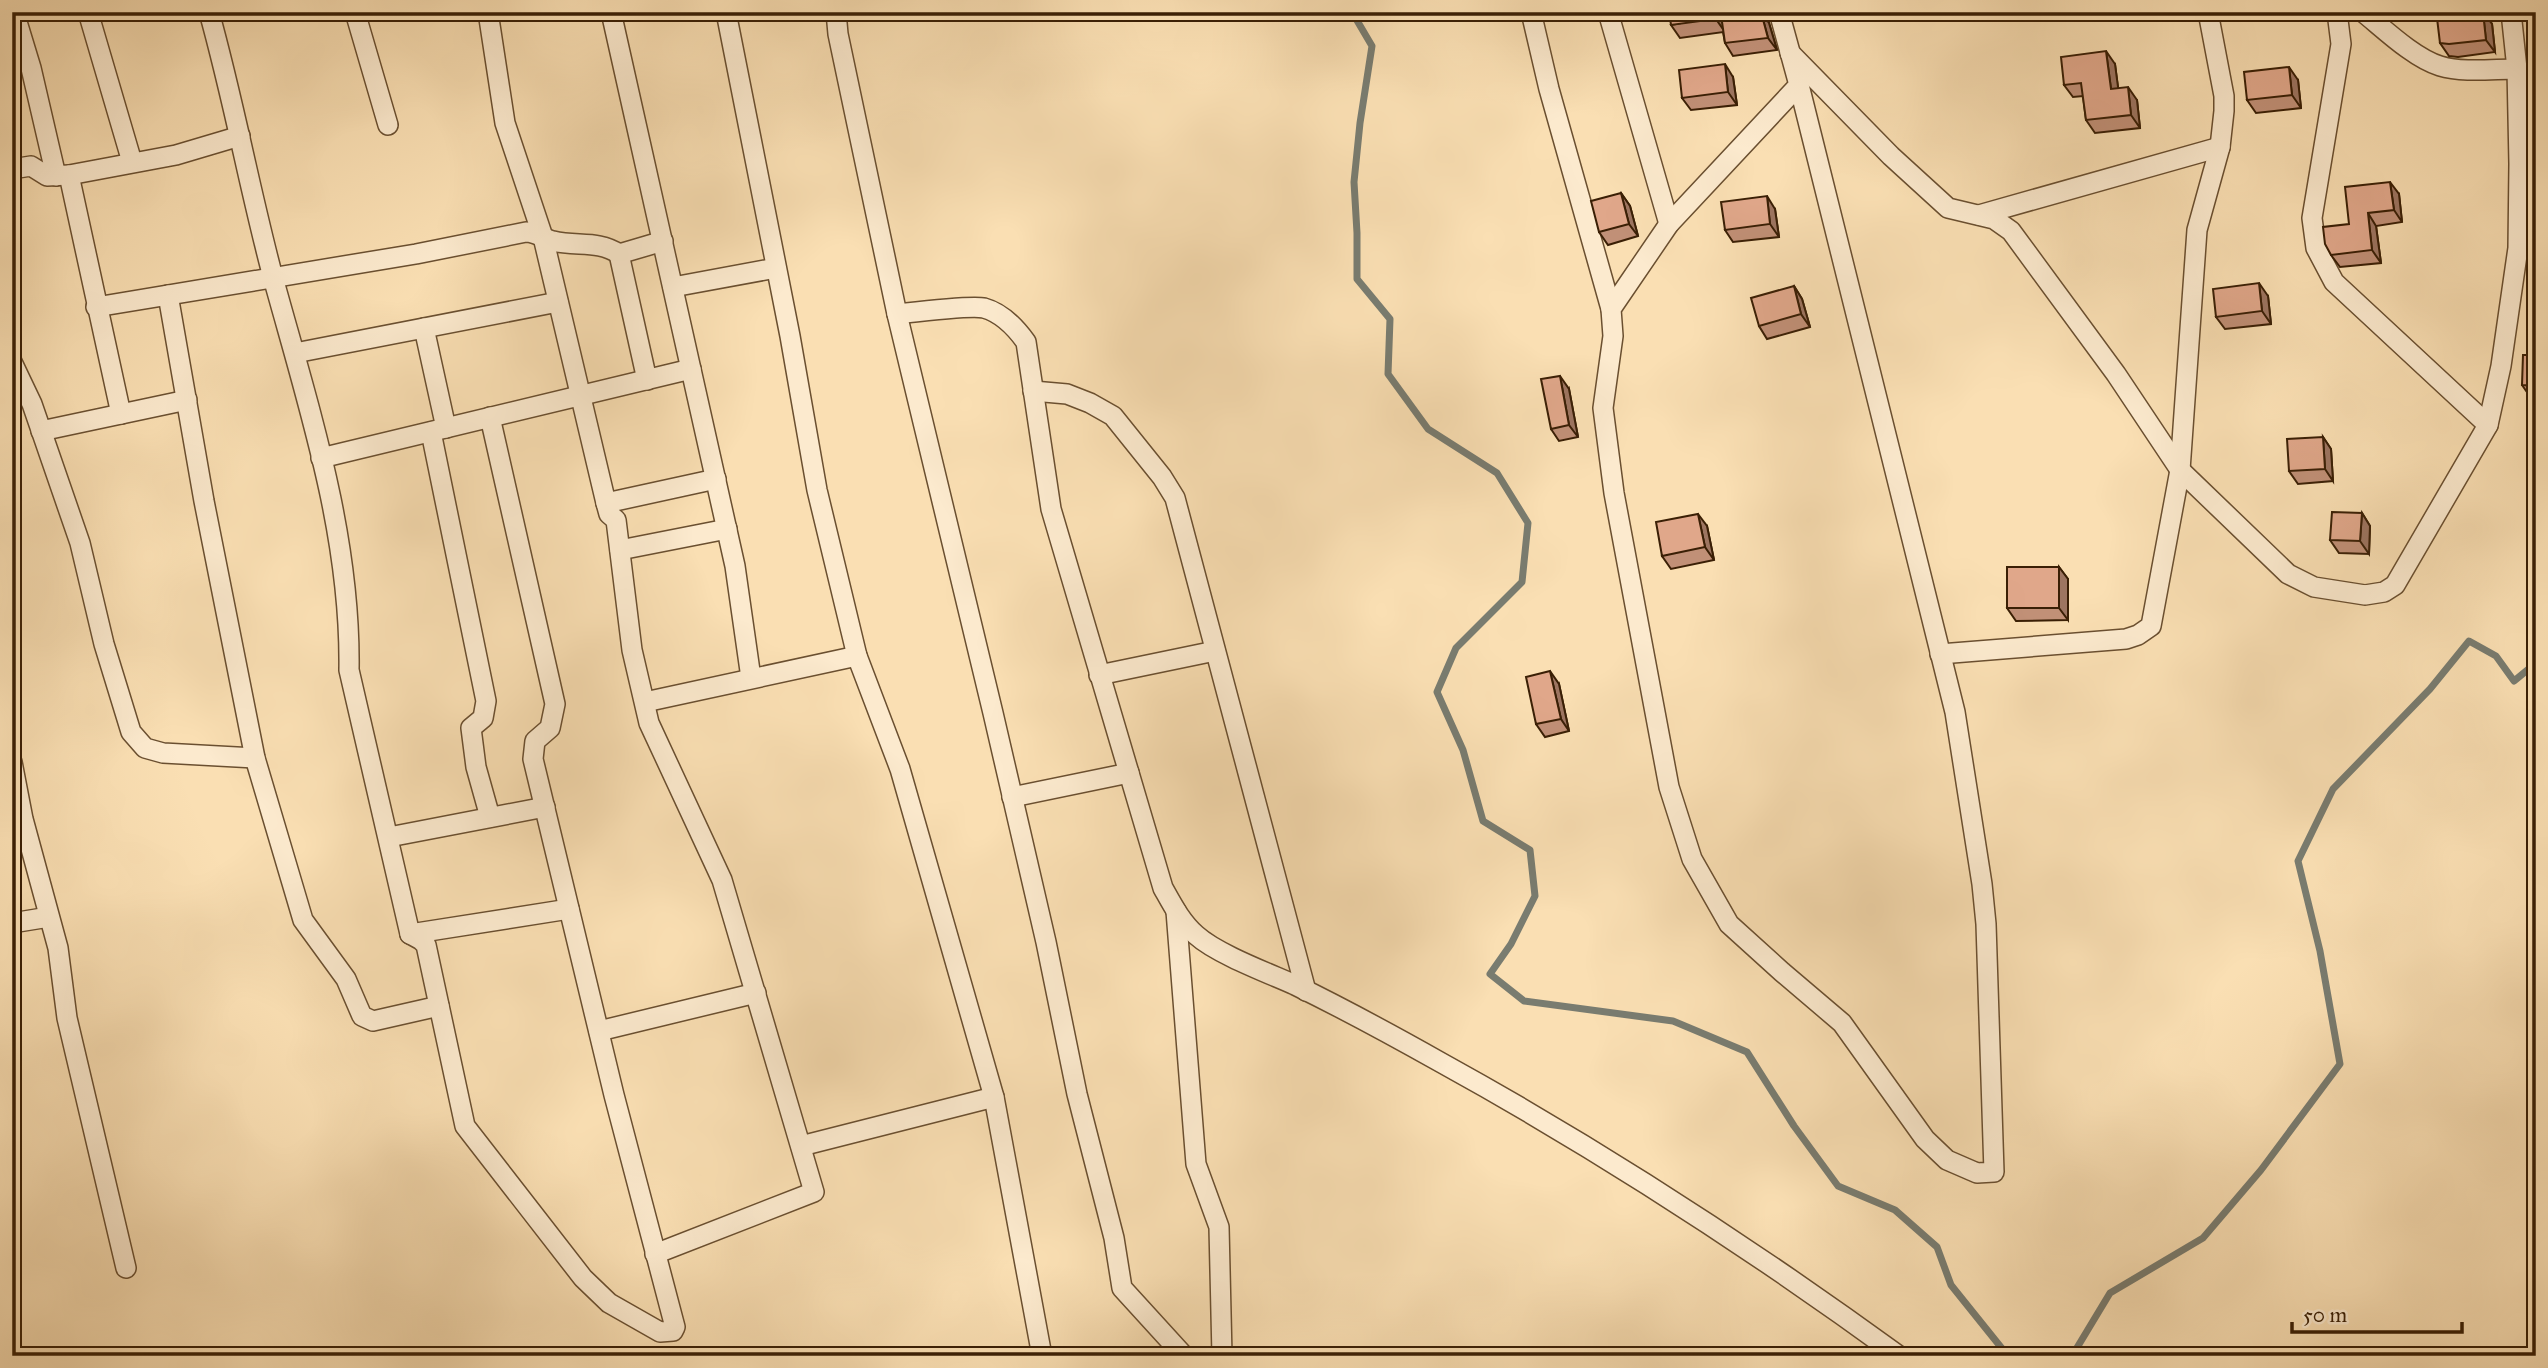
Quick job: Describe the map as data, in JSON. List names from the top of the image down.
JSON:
{
  "scale_bar": "50 m"
}
